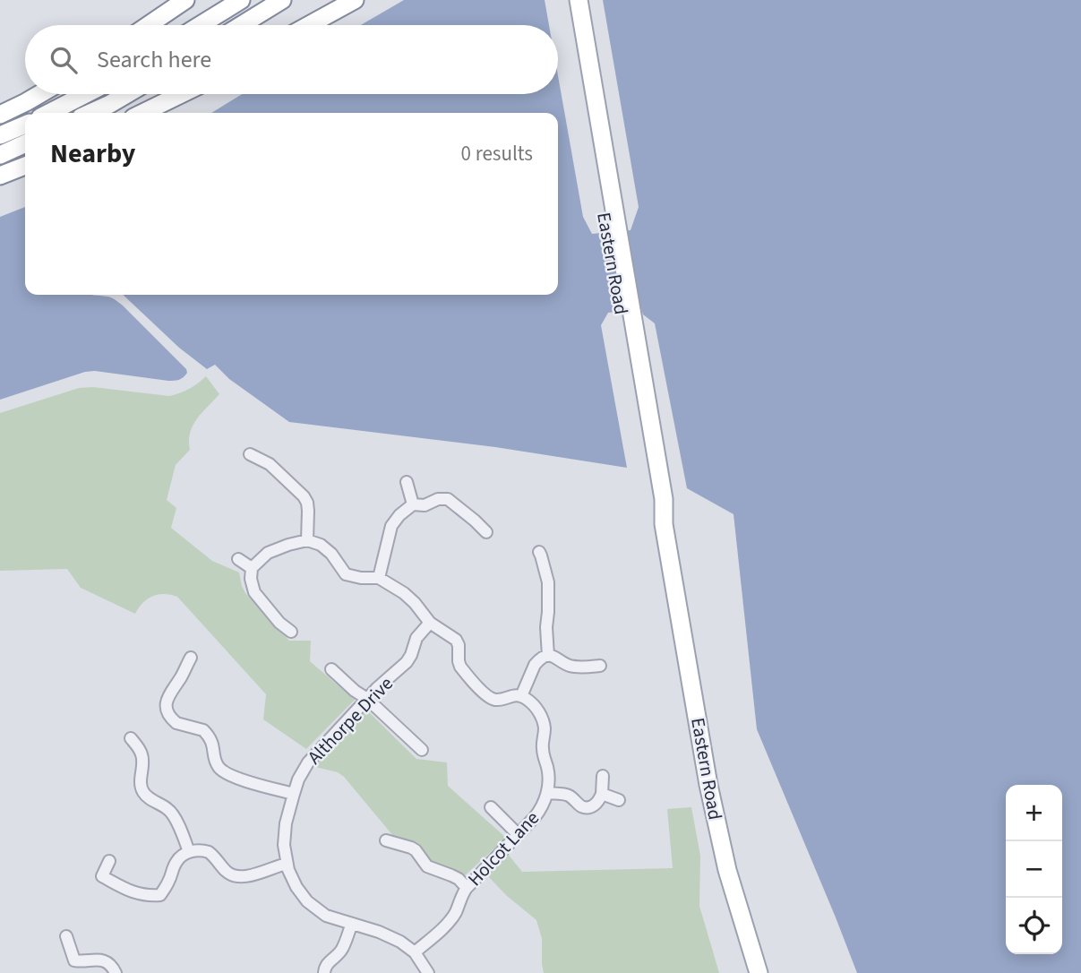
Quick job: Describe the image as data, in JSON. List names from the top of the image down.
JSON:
{
  "streets": {
    "main road": ["Eastern Road"],
    "street": ["Althorpe Drive", "Holcot Lane"]
  },
  "crossings": [
    ["Althorpe Drive", "Holcot Lane"]
  ],
  "page": {
    "search": "Search here",
    "heading": ["Nearby", "0 results"],
    "map_buttons": ["+", "−"]
  }
}
